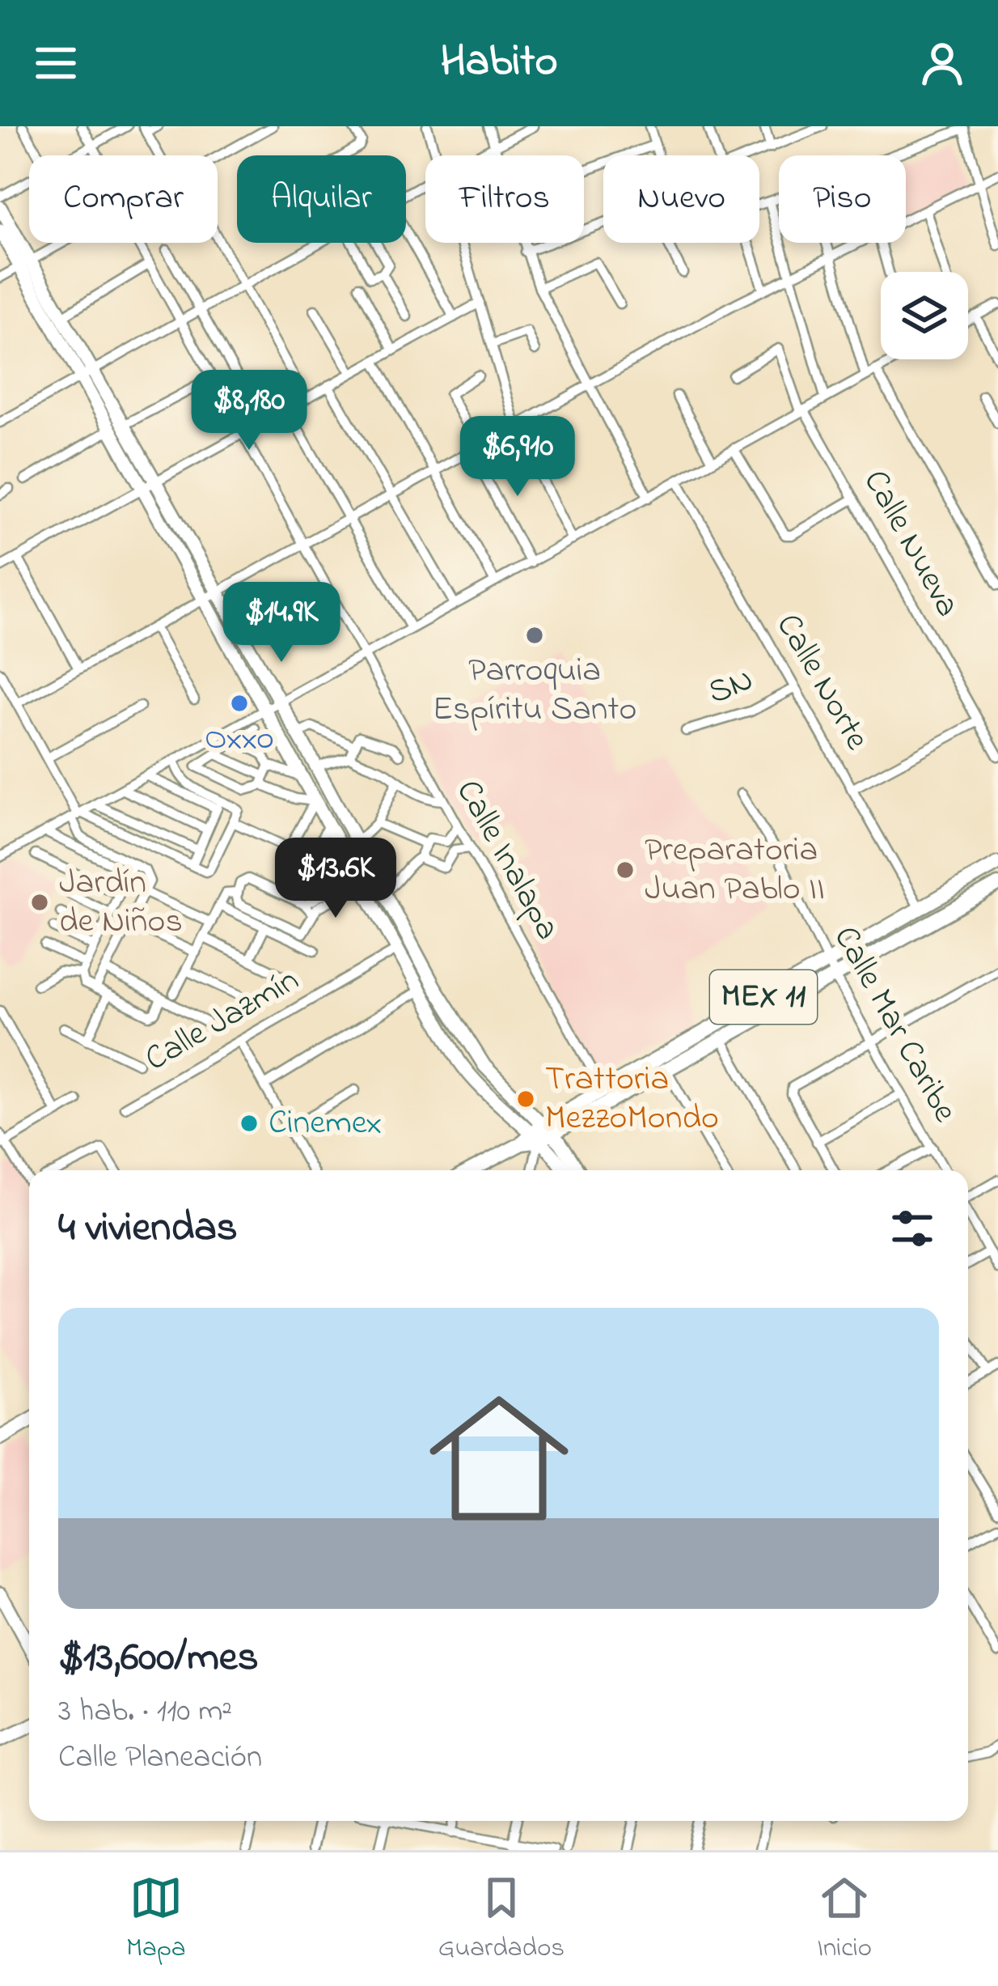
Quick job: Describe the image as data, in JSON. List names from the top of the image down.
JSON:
{
  "streets": {
    "main road": ["MEX 11"],
    "street": [
      "Calle Nueva",
      "Calle Norte",
      "SN",
      "Calle Inalapa",
      "Calle Jazmín",
      "Calle Mar Caribe"
    ]
  },
  "crossings": [
    ["Calle Norte", "SN"],
    ["Calle Norte", "MEX 11"],
    ["Calle Inalapa", "MEX 11"],
    ["MEX 11", "Calle Mar Caribe"]
  ],
  "places": [
    "Parroquia Espíritu Santo",
    "Oxxo",
    "Preparatoria Juan Pablo II",
    "Jardín de Niños",
    "Trattoria MezzoMondo",
    "Cinemex"
  ],
  "page": {
    "header": "Habito",
    "chip": [
      "Comprar",
      "Alquilar",
      "Filtros",
      "Nuevo",
      "Piso"
    ],
    "price": [
      "$8,180",
      "$6,910",
      "$14.9K",
      "$13.6K"
    ],
    "heading": "4 viviendas",
    "list": [
      {
        "name": "$13,600/mes",
        "note": "3 hab. · 110 m² · Calle Planeación"
      }
    ],
    "tabs": ["Mapa", "Guardados", "Inicio"]
  }
}
